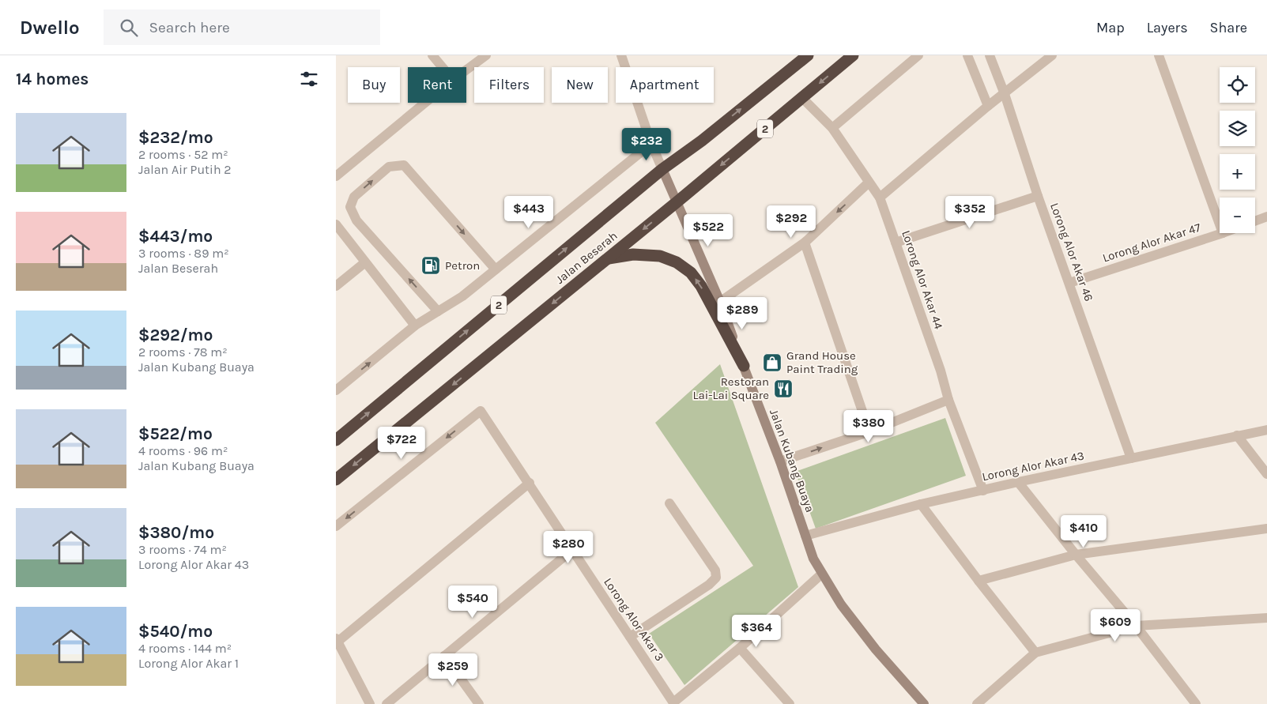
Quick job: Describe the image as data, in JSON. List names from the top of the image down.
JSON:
{
  "streets": {
    "highway": ["2", "Jalan Beserah"],
    "street": [
      "Lorong Alor Akar 47",
      "Lorong Alor Akar 46",
      "Lorong Alor Akar 44",
      "Jalan Kubang Buaya",
      "Lorong Alor Akar 43",
      "Lorong Alor Akar 3"
    ]
  },
  "crossings": [
    ["Lorong Alor Akar 47", "Lorong Alor Akar 46"],
    ["Lorong Alor Akar 46", "Lorong Alor Akar 43"],
    ["Jalan Beserah", "Lorong Alor Akar 44"],
    ["Jalan Beserah", "Jalan Kubang Buaya"],
    ["Lorong Alor Akar 44", "Lorong Alor Akar 43"],
    ["Jalan Kubang Buaya", "Lorong Alor Akar 43"]
  ],
  "places": {
    "fuel station": ["Petron"],
    "shop": ["Grand House Paint Trading"],
    "restaurant": ["Restoran Lai-Lai Square"]
  },
  "page": {
    "header": "Dwello",
    "search": "Search here",
    "nav": ["Map", "Layers", "Share"],
    "heading": "14 homes",
    "map_buttons": ["+", "−"],
    "chip": [
      "Buy",
      "Rent",
      "Filters",
      "New",
      "Apartment"
    ],
    "list": [
      {
        "name": "$232/mo",
        "note": "2 rooms · 52 m² · Jalan Air Putih 2"
      },
      {
        "name": "$443/mo",
        "note": "3 rooms · 89 m² · Jalan Beserah"
      },
      {
        "name": "$292/mo",
        "note": "2 rooms · 78 m² · Jalan Kubang Buaya"
      },
      {
        "name": "$522/mo",
        "note": "4 rooms · 96 m² · Jalan Kubang Buaya"
      },
      {
        "name": "$380/mo",
        "note": "3 rooms · 74 m² · Lorong Alor Akar 43"
      },
      {
        "name": "$540/mo",
        "note": "4 rooms · 144 m² · Lorong Alor Akar 1"
      }
    ],
    "price": [
      "$232",
      "$443",
      "$352",
      "$292",
      "$522",
      "$289",
      "$380",
      "$722",
      "$410",
      "$280",
      "$540",
      "$609",
      "$364",
      "$259"
    ]
  }
}
